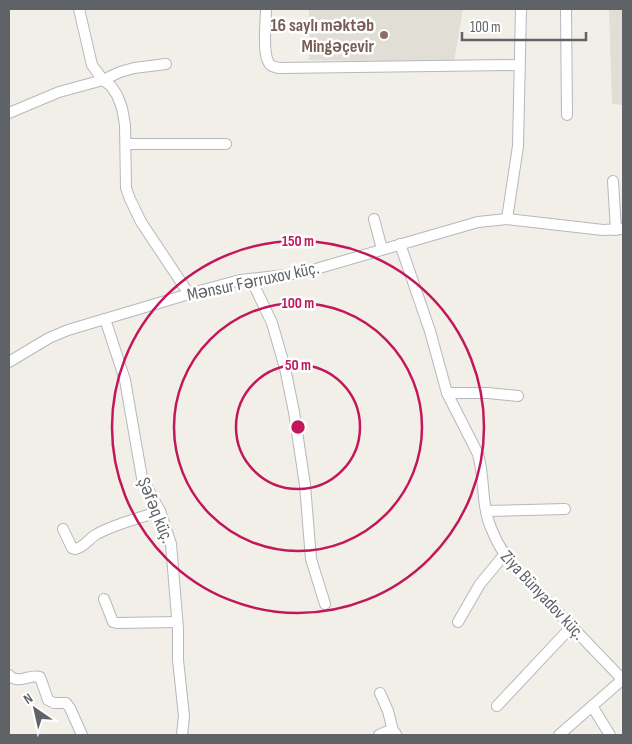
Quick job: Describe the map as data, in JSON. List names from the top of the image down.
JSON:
{
  "streets": {
    "street": ["Mənsur Fərruxov küç.", "Şəfəq küç.", "Ziya Bünyadov küç."]
  },
  "crossings": [
    ["Mənsur Fərruxov küç.", "Şəfəq küç."],
    ["Mənsur Fərruxov küç.", "Ziya Bünyadov küç."]
  ],
  "places": ["16 saylı məktəb Mingəçevir"],
  "scale_bar": "100 m",
  "north": "top left",
  "rings": ["150 m", "100 m", "50 m"]
}
